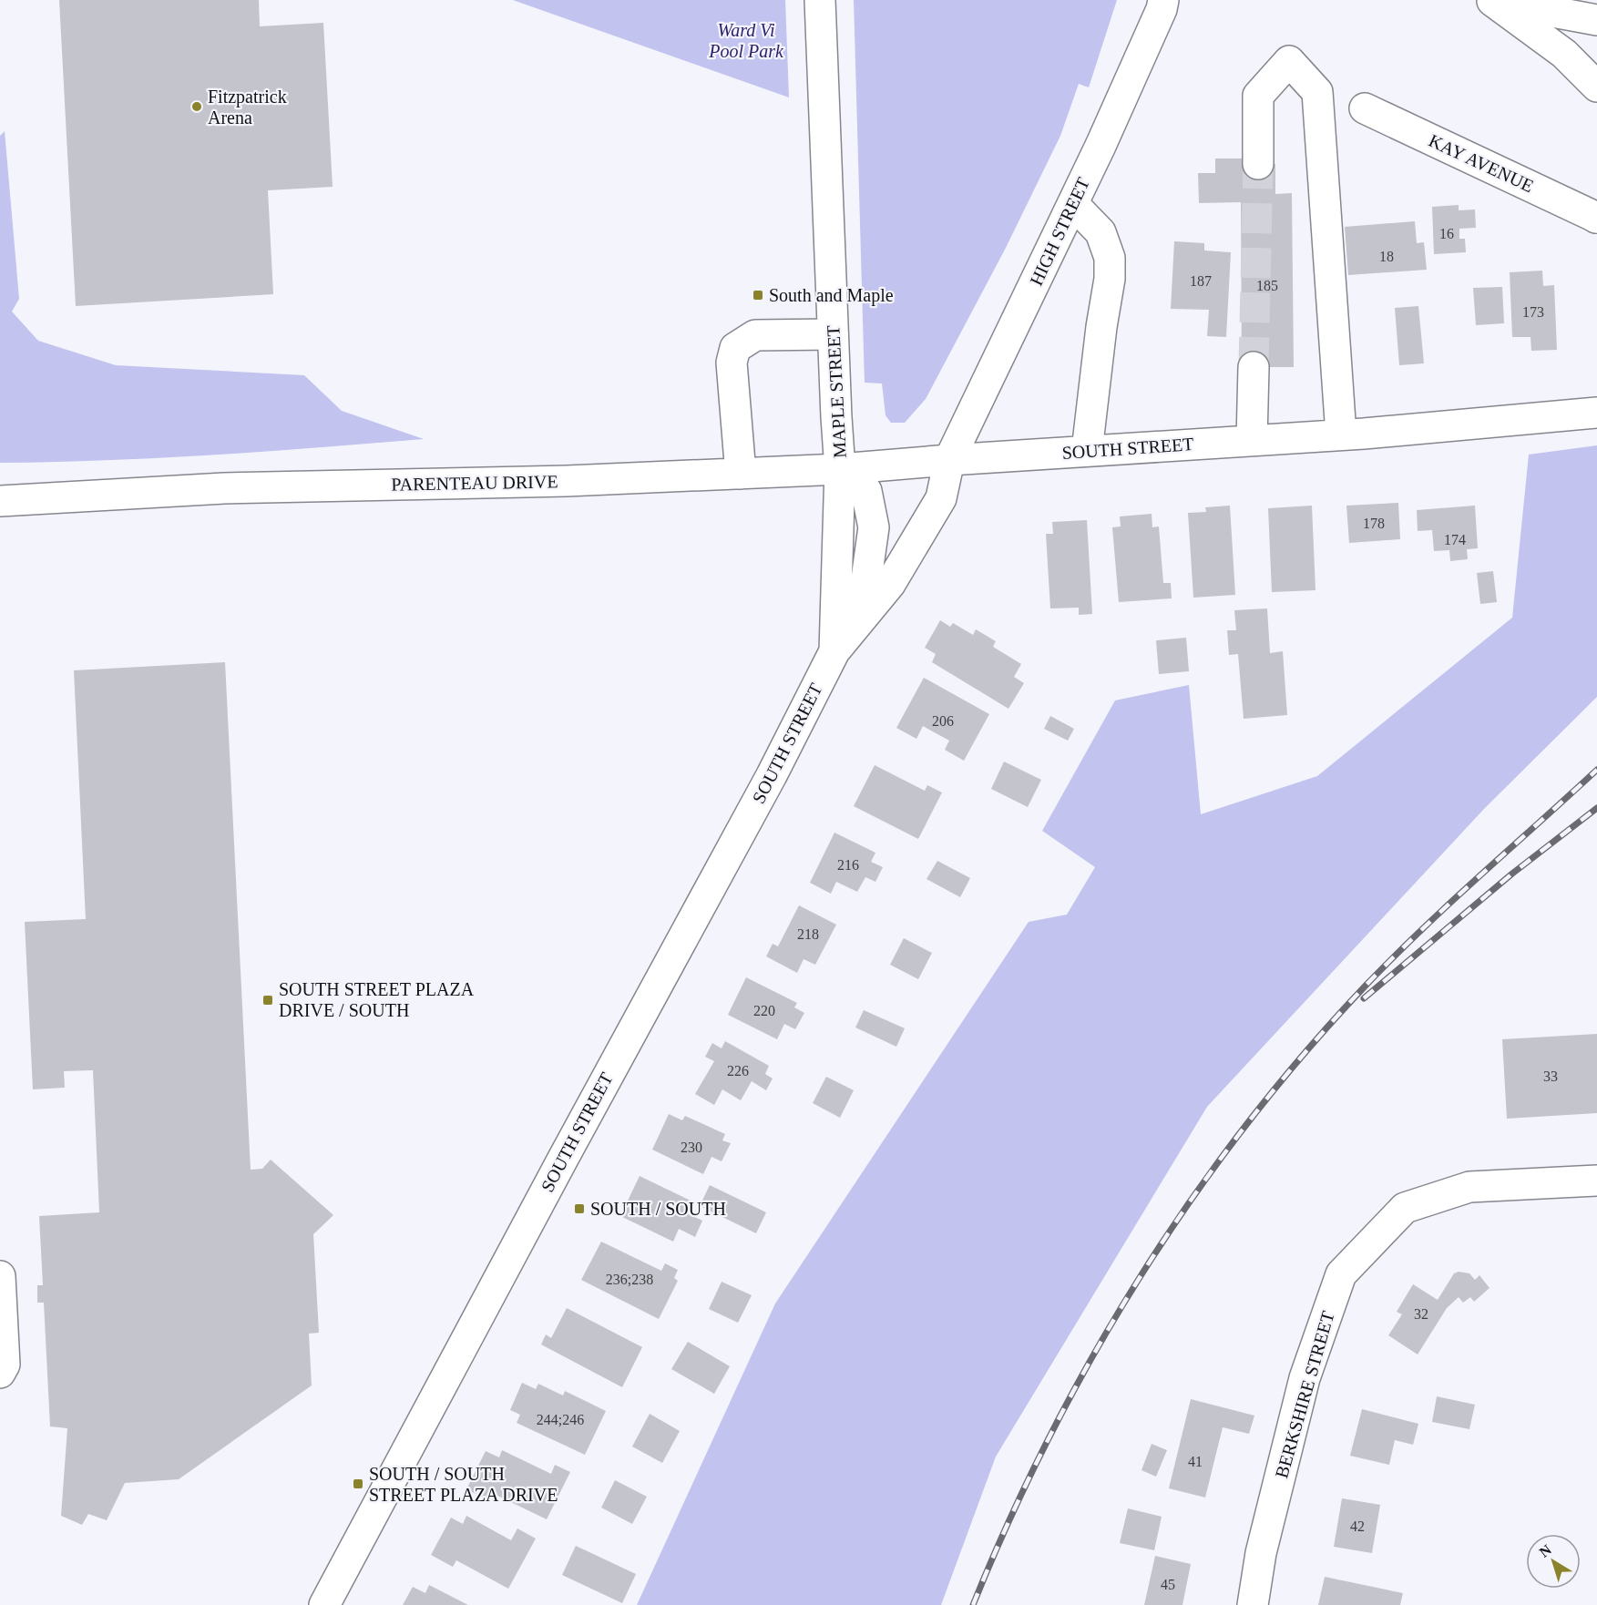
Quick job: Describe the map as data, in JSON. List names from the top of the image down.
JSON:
{
  "streets": {
    "main road": [
      "KAY AVENUE",
      "HIGH STREET",
      "MAPLE STREET",
      "SOUTH STREET",
      "PARENTEAU DRIVE",
      "BERKSHIRE STREET"
    ]
  },
  "crossings": [
    ["HIGH STREET", "SOUTH STREET"],
    ["HIGH STREET", "PARENTEAU DRIVE"],
    ["MAPLE STREET", "PARENTEAU DRIVE"],
    ["SOUTH STREET", "PARENTEAU DRIVE"]
  ],
  "parks": ["Ward Vi Pool Park"],
  "places": {
    "other": ["Fitzpatrick Arena"],
    "transit": [
      "South and Maple",
      "SOUTH STREET PLAZA DRIVE / SOUTH",
      "SOUTH / SOUTH",
      "SOUTH / SOUTH STREET PLAZA DRIVE"
    ]
  },
  "house_numbers": [
    "16",
    "18",
    "187",
    "185",
    "173",
    "178",
    "174",
    "206",
    "216",
    "218",
    "220",
    "226",
    "33",
    "230",
    "236;238",
    "32",
    "244;246",
    "41",
    "42",
    "45"
  ],
  "north": "top left"
}
